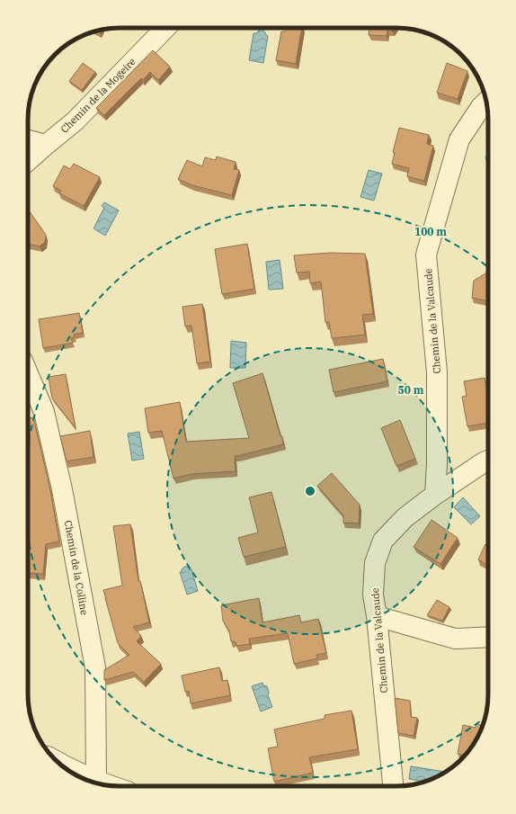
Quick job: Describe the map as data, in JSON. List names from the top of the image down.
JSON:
{
  "streets": {
    "street": ["Chemin de la Mogeire", "Chemin de la Valcaude", "Chemin de la Colline"]
  },
  "rings": ["100 m", "50 m"]
}
